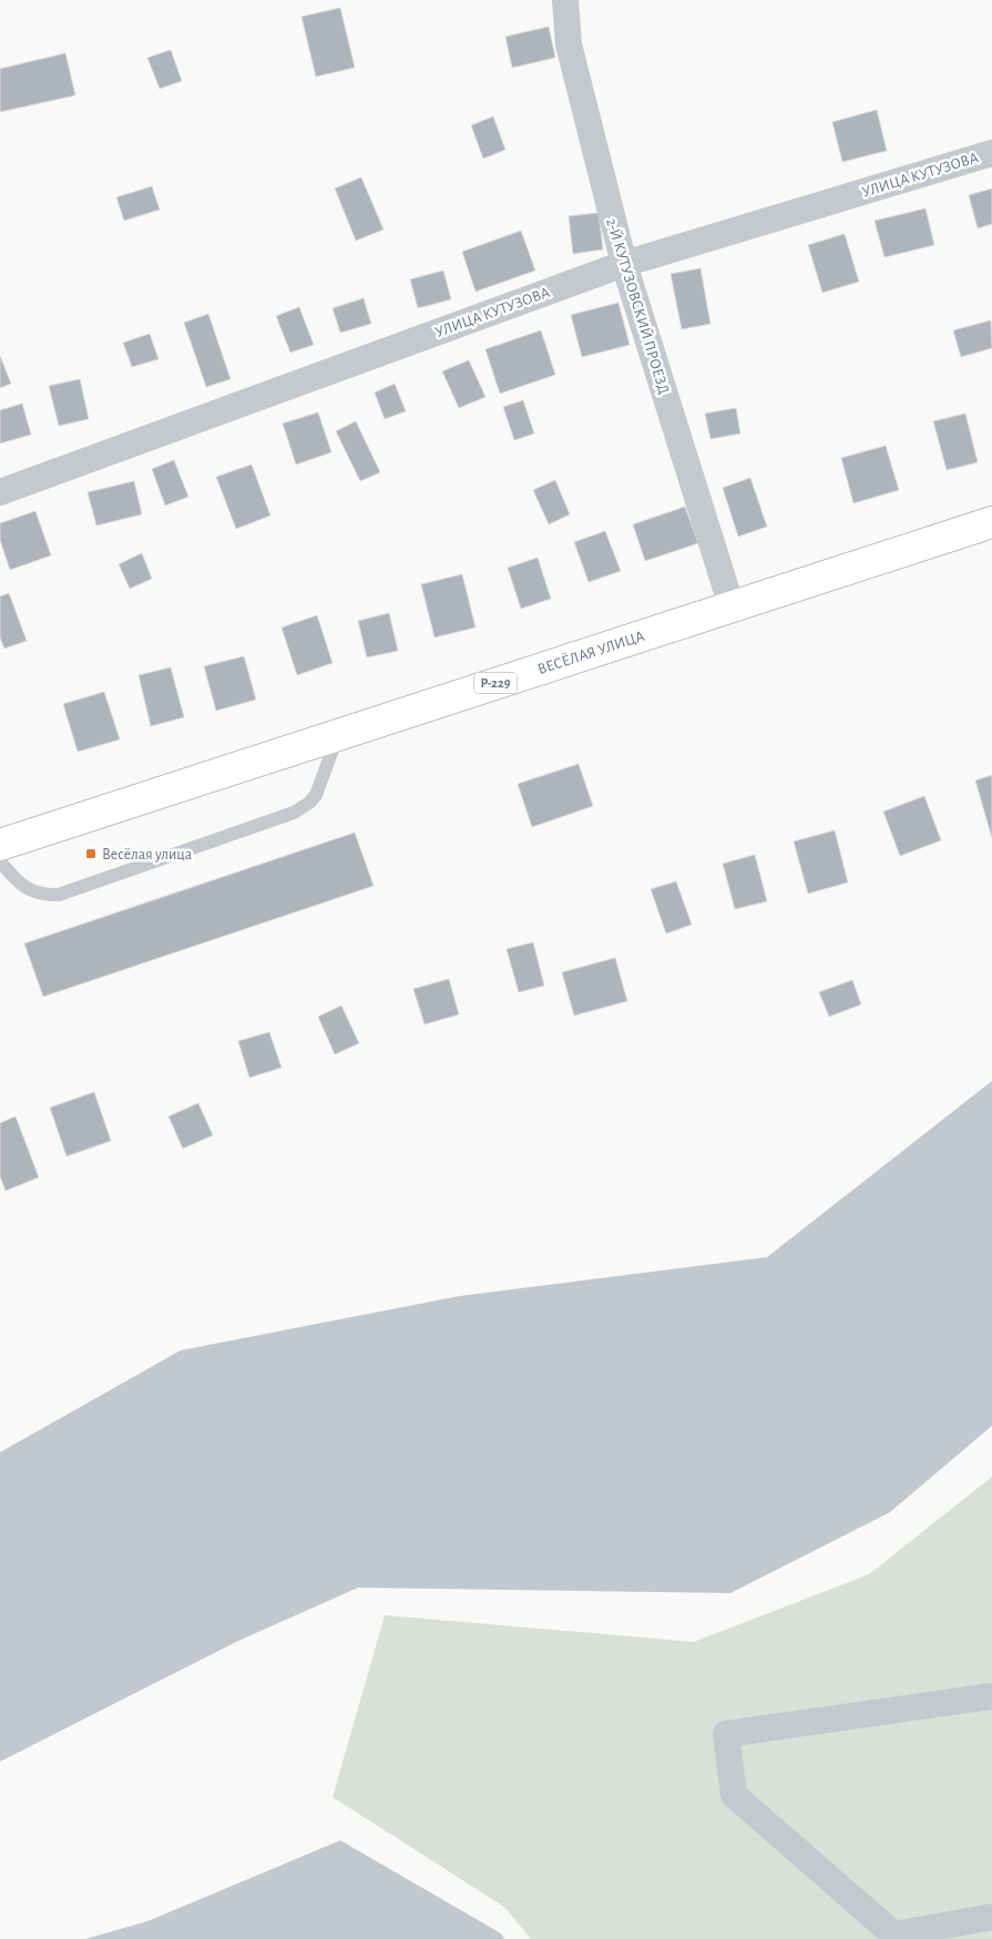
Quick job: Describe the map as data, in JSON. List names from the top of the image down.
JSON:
{
  "streets": {
    "main road": ["ВЕСЁЛАЯ УЛИЦА", "Р-229"],
    "street": ["УЛИЦА КУТУЗОВА", "2-Й КУТУЗОВСКИЙ ПРОЕЗД"]
  },
  "crossings": [
    ["УЛИЦА КУТУЗОВА", "2-Й КУТУЗОВСКИЙ ПРОЕЗД"],
    ["2-Й КУТУЗОВСКИЙ ПРОЕЗД", "ВЕСЁЛАЯ УЛИЦА"]
  ],
  "places": {
    "transit": ["Весёлая улица"]
  }
}
